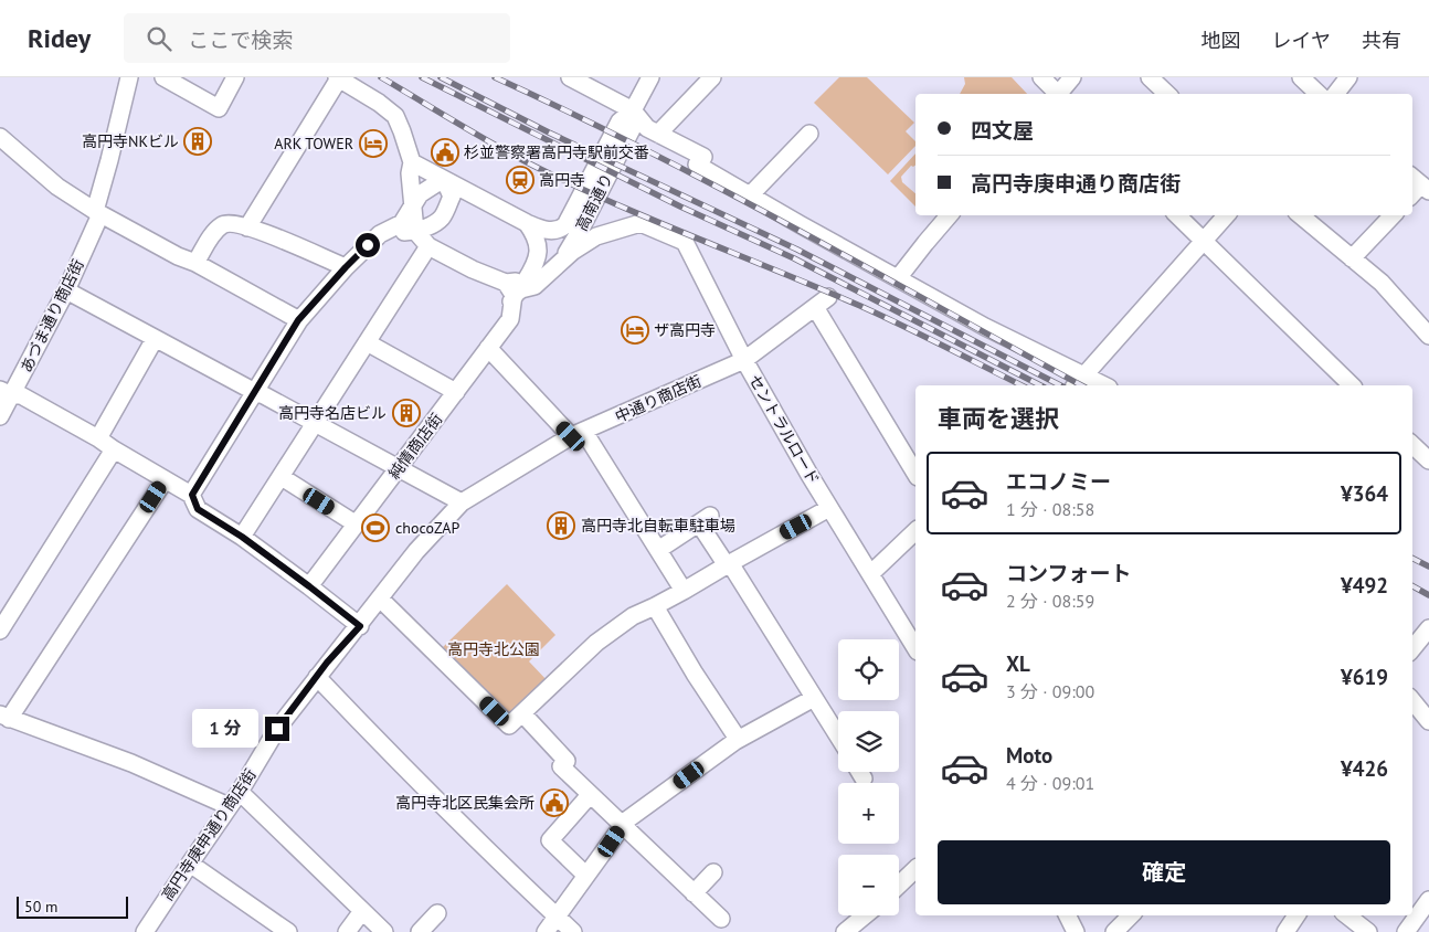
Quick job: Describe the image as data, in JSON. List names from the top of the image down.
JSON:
{
  "streets": {
    "street": [
      "高南通り",
      "あづま通り商店街",
      "中通り商店街",
      "セントラルロード",
      "純情商店街",
      "高円寺庚申通り商店街"
    ]
  },
  "crossings": [
    ["高南通り", "セントラルロード"],
    ["中通り商店街", "セントラルロード"],
    ["中通り商店街", "高円寺庚申通り商店街"]
  ],
  "parks": ["高円寺北公園"],
  "places": {
    "building": ["高円寺NKビル", "高円寺名店ビル", "高円寺北自転車駐車場"],
    "hotel": ["ARK TOWER", "ザ高円寺"],
    "public building": ["杉並警察署高円寺駅前交番", "高円寺北区民集会所"],
    "station": ["高円寺"],
    "sports": ["chocoZAP"]
  },
  "scale_bar": "50 m",
  "page": {
    "header": "Ridey",
    "search": "ここで検索",
    "nav": ["地図", "レイヤ", "共有"],
    "banner": ["四文屋", "高円寺庚申通り商店街"],
    "heading": "車両を選択",
    "list": [
      {
        "name": "エコノミー",
        "note": "1 分 · 08:58",
        "value": "¥364"
      },
      {
        "name": "コンフォート",
        "note": "2 分 · 08:59",
        "value": "¥492"
      },
      {
        "name": "XL",
        "note": "3 分 · 09:00",
        "value": "¥619"
      },
      {
        "name": "Moto",
        "note": "4 分 · 09:01",
        "value": "¥426"
      }
    ],
    "map_buttons": ["+", "−"],
    "bubble": "1 分",
    "buttons": "確定",
    "scale": "50 m"
  }
}
